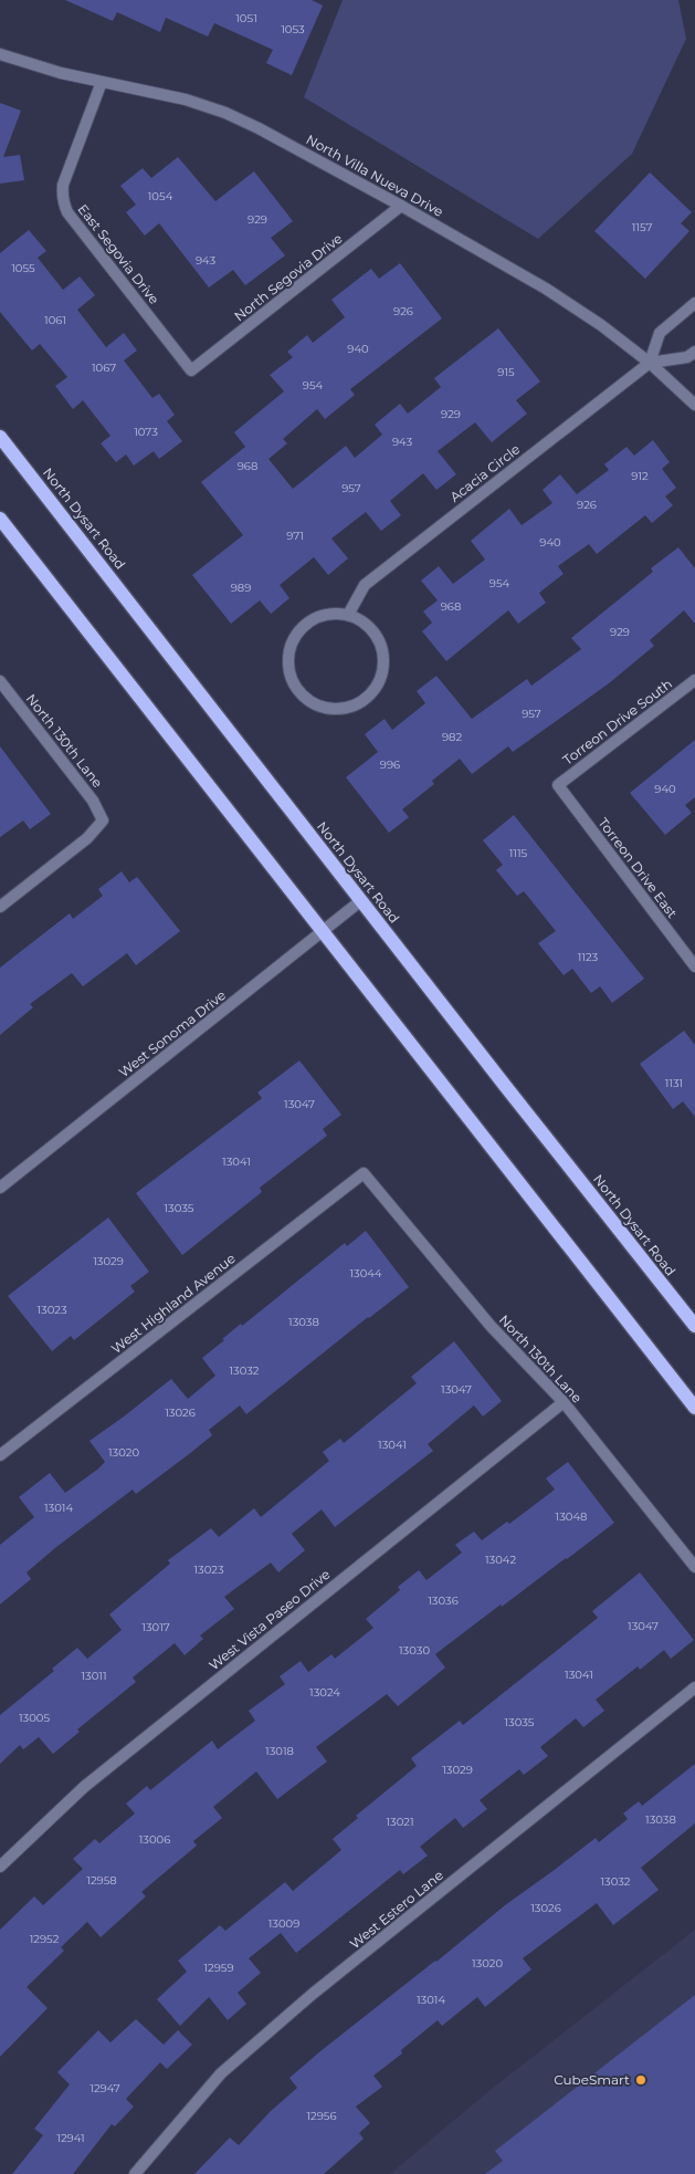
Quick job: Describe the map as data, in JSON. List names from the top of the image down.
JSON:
{
  "streets": {
    "main road": ["North Dysart Road"],
    "street": [
      "North Villa Nueva Drive",
      "East Segovia Drive",
      "North Segovia Drive",
      "Acacia Circle",
      "Torreon Drive South",
      "North 130th Lane",
      "Torreon Drive East",
      "West Sonoma Drive",
      "West Highland Avenue",
      "West Vista Paseo Drive",
      "West Estero Lane"
    ]
  },
  "crossings": [
    ["North Villa Nueva Drive", "East Segovia Drive"],
    ["North Villa Nueva Drive", "North Segovia Drive"],
    ["North Villa Nueva Drive", "Acacia Circle"],
    ["East Segovia Drive", "North Segovia Drive"],
    ["North Dysart Road", "West Sonoma Drive"],
    ["Torreon Drive South", "Torreon Drive East"],
    ["North 130th Lane", "West Highland Avenue"],
    ["North 130th Lane", "West Vista Paseo Drive"]
  ],
  "places": ["CubeSmart"],
  "house_numbers": [
    "1051",
    "1053",
    "1054",
    "929",
    "1157",
    "943",
    "1055",
    "926",
    "1061",
    "940",
    "1067",
    "915",
    "954",
    "929",
    "1073",
    "943",
    "968",
    "912",
    "957",
    "926",
    "971",
    "940",
    "954",
    "989",
    "968",
    "929",
    "957",
    "982",
    "996",
    "940",
    "1115",
    "1123",
    "1131",
    "13047",
    "13041",
    "13035",
    "13029",
    "13044",
    "13023",
    "13038",
    "13032",
    "13047",
    "13026",
    "13041",
    "13020",
    "13014",
    "13048",
    "13042",
    "13023",
    "13036",
    "13047",
    "13017",
    "13030",
    "13041",
    "13011",
    "13024",
    "13005",
    "13035",
    "13018",
    "13029",
    "13038",
    "13021",
    "13006",
    "12958",
    "13032",
    "13026",
    "13009",
    "12952",
    "13020",
    "12959",
    "13014",
    "12947",
    "12956",
    "12941"
  ]
}
